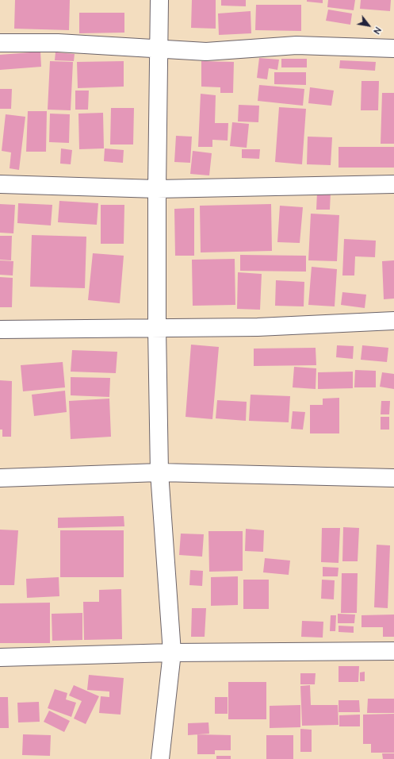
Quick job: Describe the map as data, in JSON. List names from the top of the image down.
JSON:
{
  "north": "bottom right"
}
